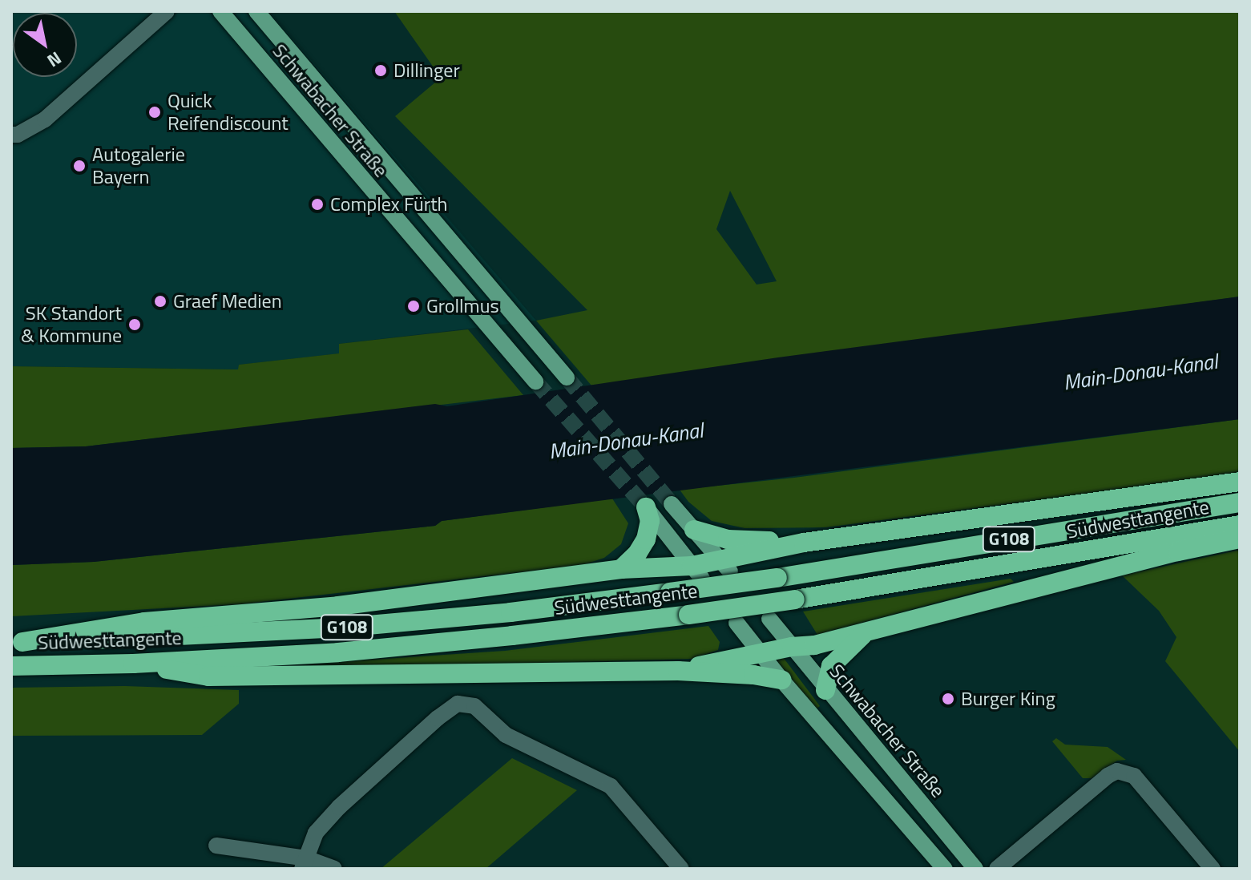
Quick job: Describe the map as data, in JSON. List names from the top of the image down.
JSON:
{
  "streets": {
    "highway": ["Südwesttangente", "G108"],
    "main road": ["Schwabacher Straße"]
  },
  "water": ["Main-Donau-Kanal"],
  "places": [
    "Dillinger",
    "Quick Reifendiscount",
    "Autogalerie Bayern",
    "Complex Fürth",
    "Graef Medien",
    "Grollmus",
    "SK Standort & Kommune",
    "Burger King"
  ],
  "north": "bottom right"
}
